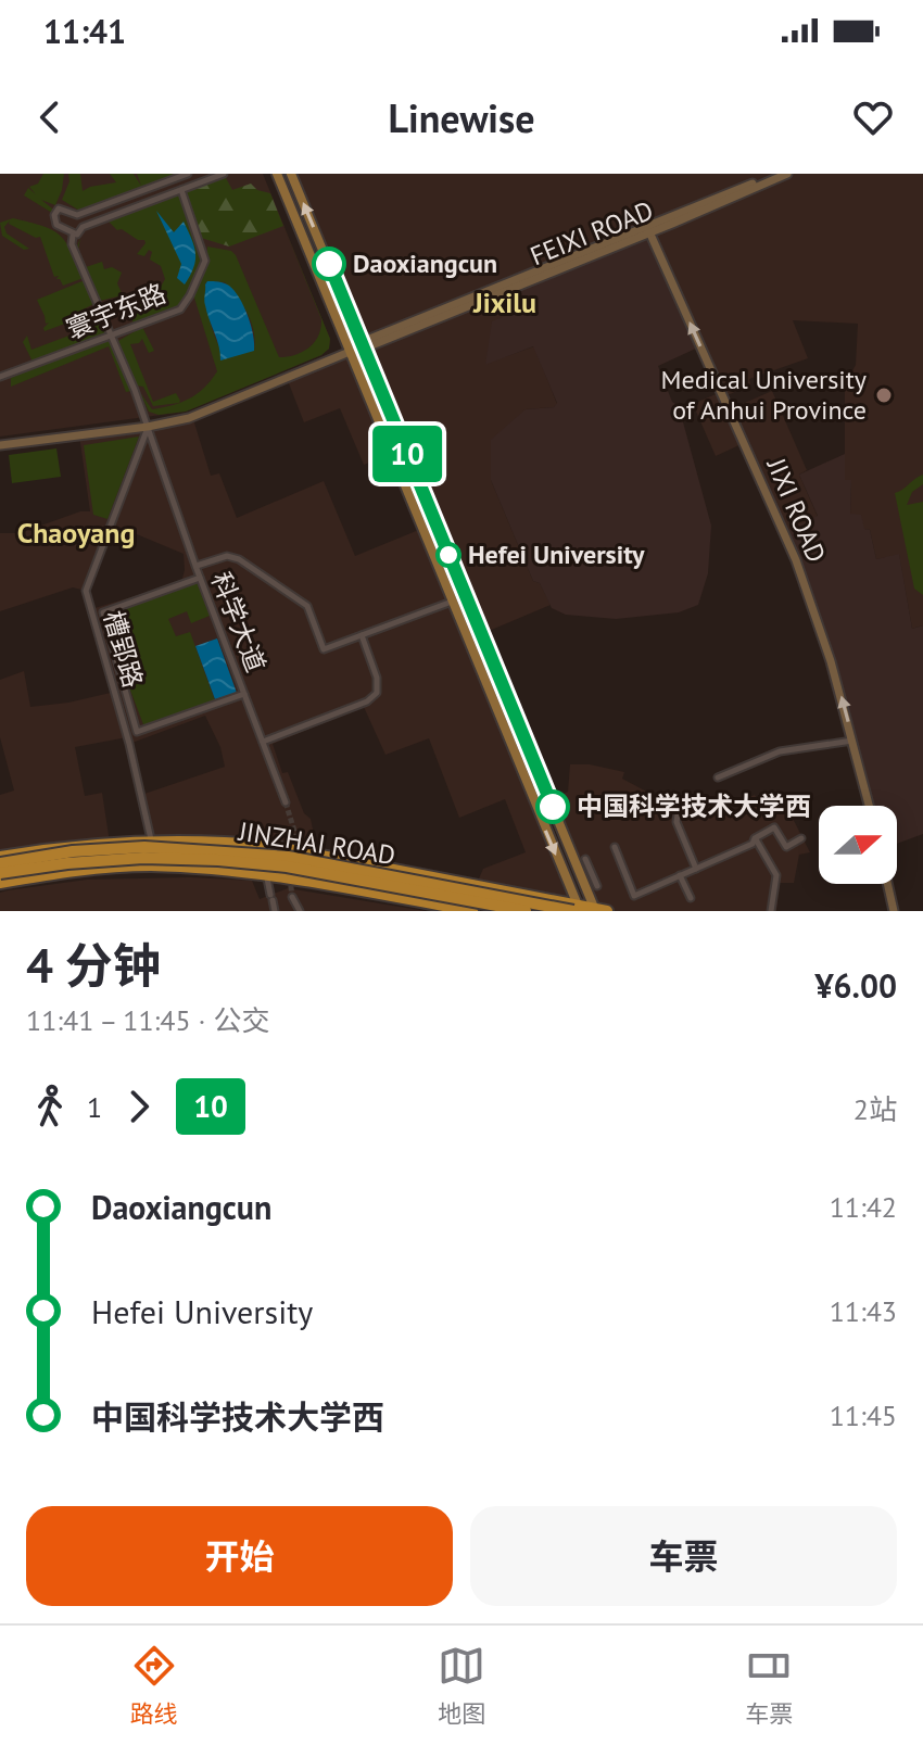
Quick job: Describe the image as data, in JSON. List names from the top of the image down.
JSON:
{
  "streets": {
    "highway": ["JINZHAI ROAD"],
    "main road": ["FEIXI ROAD", "JIXI ROAD"],
    "street": ["寰宇东路", "科学大道", "槽郢路"]
  },
  "crossings": [
    ["FEIXI ROAD", "JIXI ROAD"],
    ["FEIXI ROAD", "科学大道"],
    ["FEIXI ROAD", "槽郢路"],
    ["寰宇东路", "科学大道"],
    ["科学大道", "槽郢路"]
  ],
  "one_way": ["JIXI ROAD"],
  "districts": ["Jixilu", "Chaoyang"],
  "places": [
    "Daoxiangcun",
    "Medical University of Anhui Province",
    "Hefei University",
    "中国科学技术大学西"
  ],
  "lines": ["bus line 10"],
  "north": "right",
  "page": {
    "status": "11:41",
    "header": "Linewise",
    "on_map": "10",
    "heading": ["4 分钟", "11:41 – 11:45 · 公交", "¥6.00"],
    "legs": ["1", "10", "2站"],
    "list": [
      {
        "name": "Daoxiangcun",
        "value": "11:42"
      },
      {
        "name": "Hefei University",
        "value": "11:43"
      },
      {
        "name": "中国科学技术大学西",
        "value": "11:45"
      }
    ],
    "buttons": ["开始", "车票"],
    "tabs": ["路线", "地图", "车票"]
  }
}
